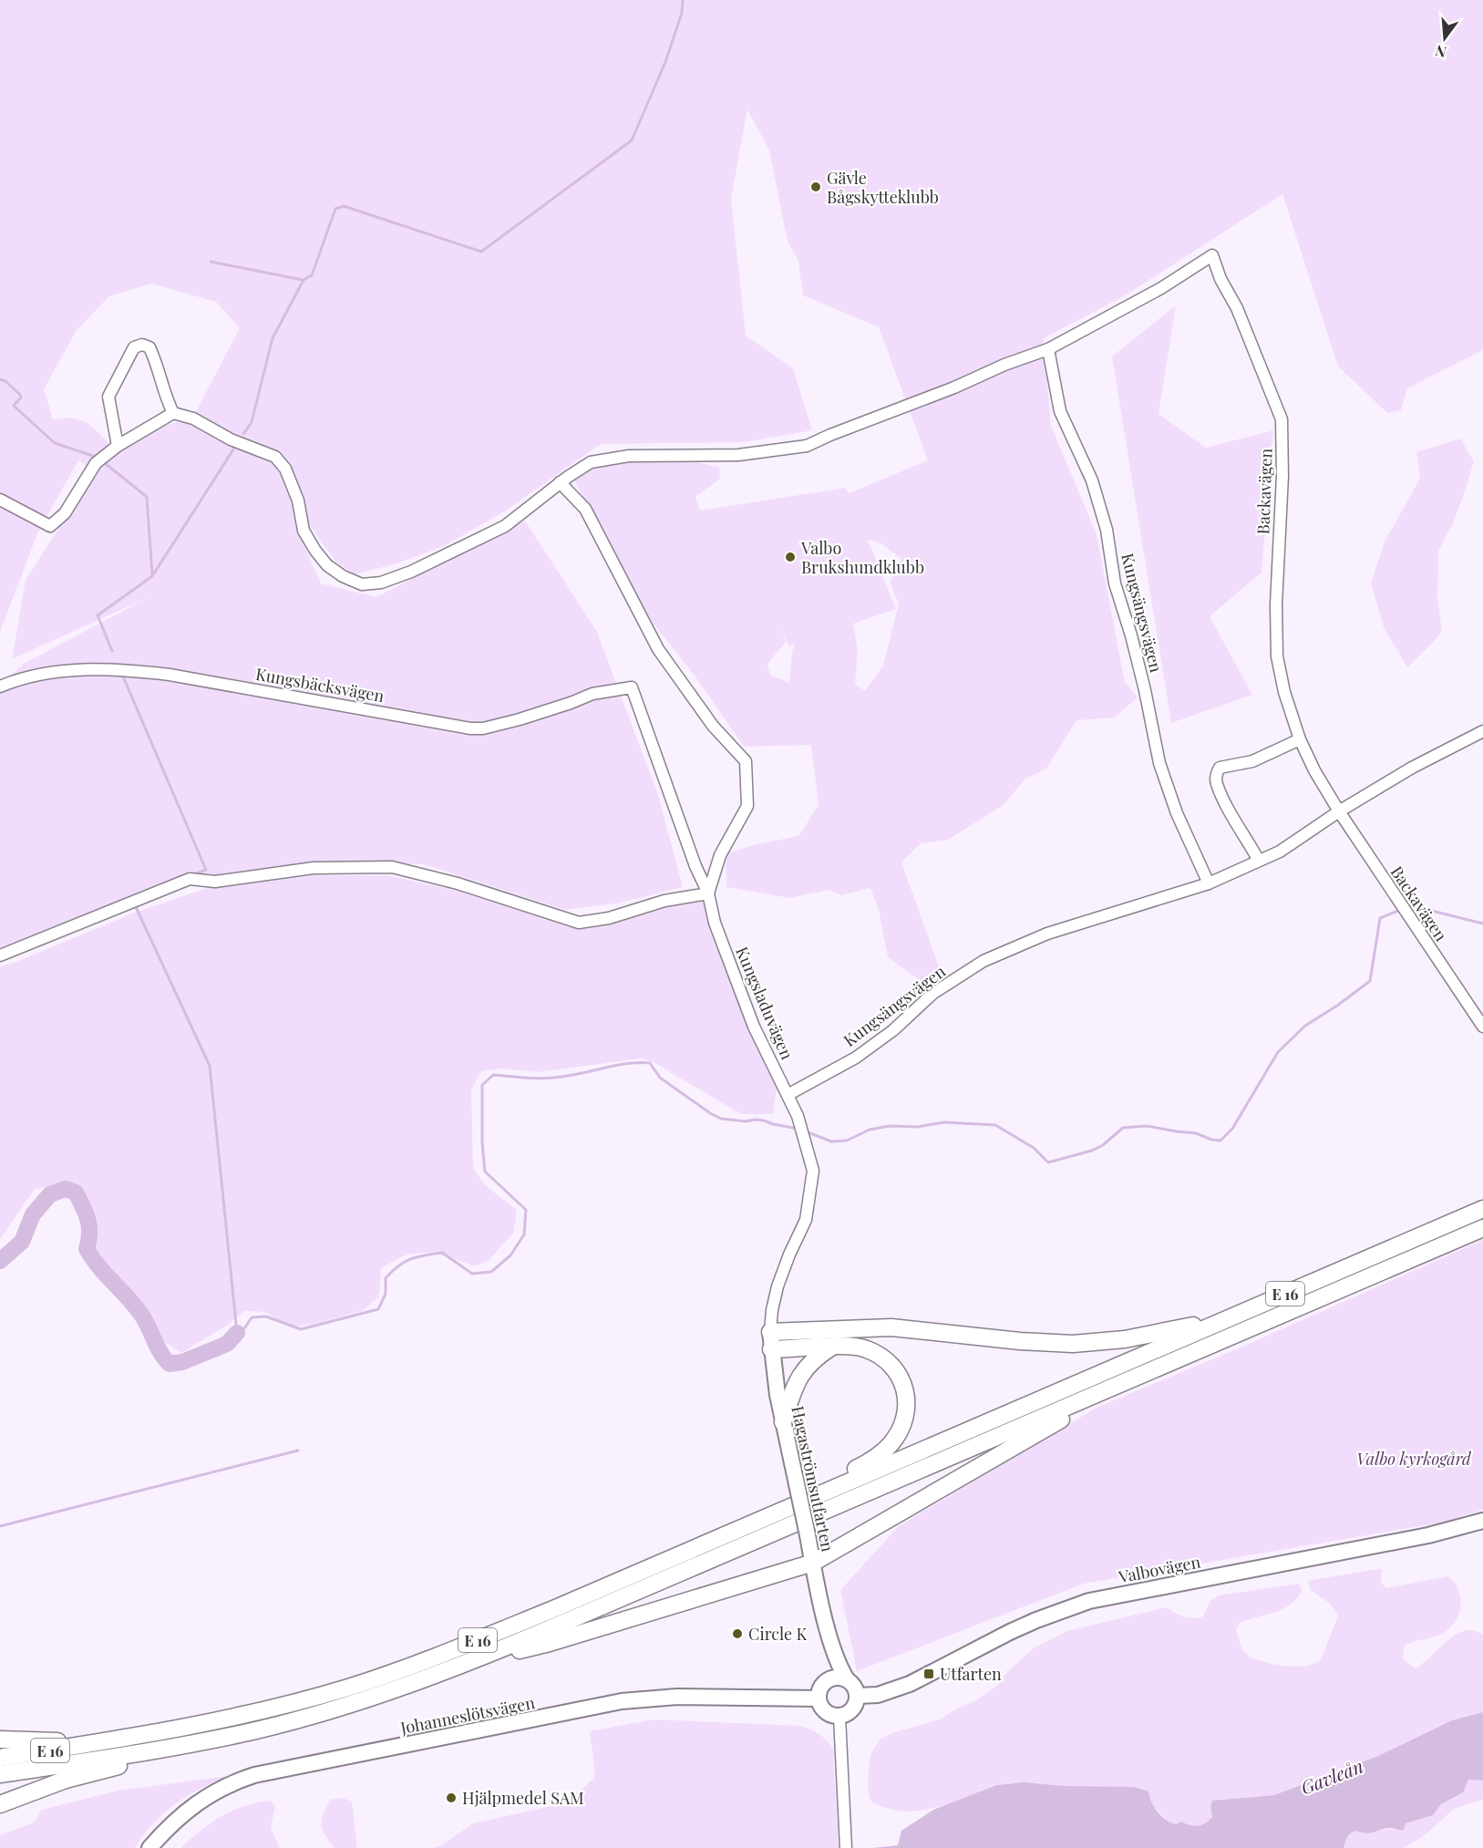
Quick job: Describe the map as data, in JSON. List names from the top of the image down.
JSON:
{
  "streets": {
    "highway": ["E 16"],
    "main road": ["Hagaströmsutfarten", "Valbovägen", "Johanneslötsvägen"],
    "street": [
      "Backavägen",
      "Kungsängsvägen",
      "Kungsbäcksvägen",
      "Kungsladuvägen"
    ]
  },
  "crossings": [
    ["Backavägen", "Kungsängsvägen"],
    ["Kungsängsvägen", "Kungsladuvägen"],
    ["Kungsbäcksvägen", "Kungsladuvägen"],
    ["Kungsladuvägen", "Hagaströmsutfarten"],
    ["Hagaströmsutfarten", "Valbovägen"],
    ["Hagaströmsutfarten", "Johanneslötsvägen"],
    ["Valbovägen", "Johanneslötsvägen"]
  ],
  "water": ["Gavleån"],
  "parks": ["Valbo kyrkogård"],
  "places": {
    "other": [
      "Gävle Bågskytteklubb",
      "Valbo Brukshundklubb",
      "Circle K",
      "Hjälpmedel SAM"
    ],
    "transit": ["Utfarten"]
  },
  "north": "bottom"
}
